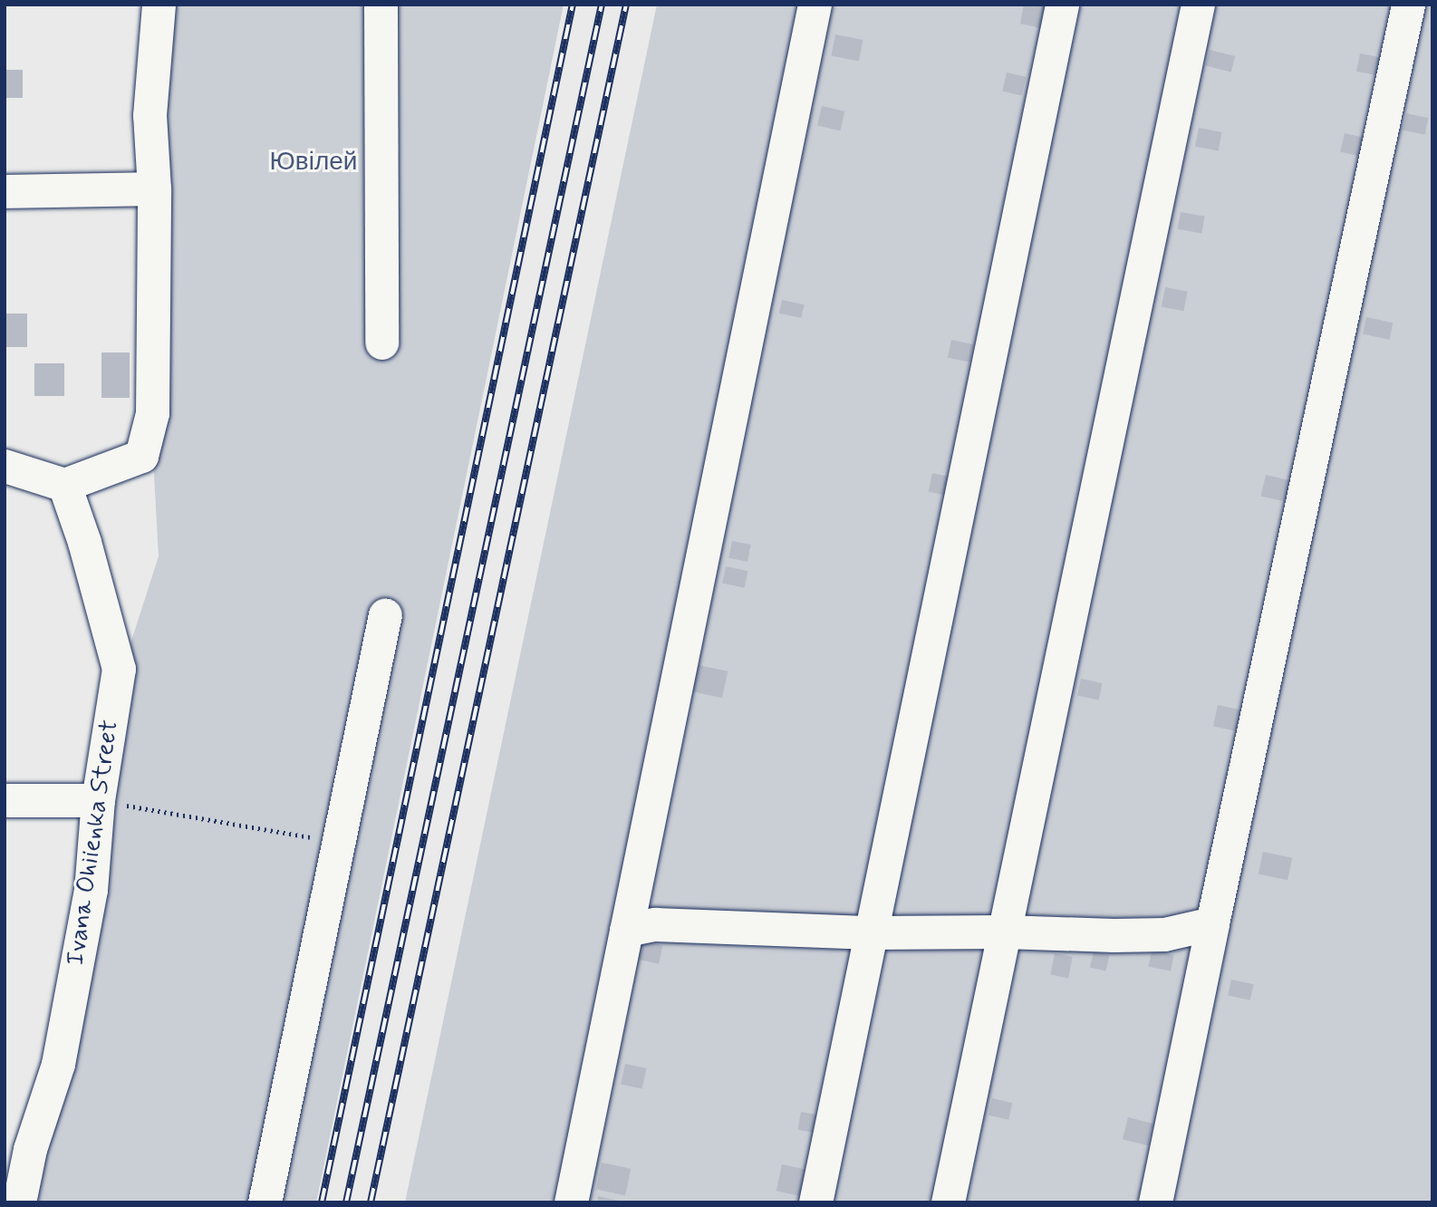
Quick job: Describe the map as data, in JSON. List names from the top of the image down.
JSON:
{
  "streets": {
    "street": ["Ivana Ohiienka Street"]
  },
  "parks": ["Ювілей"]
}
